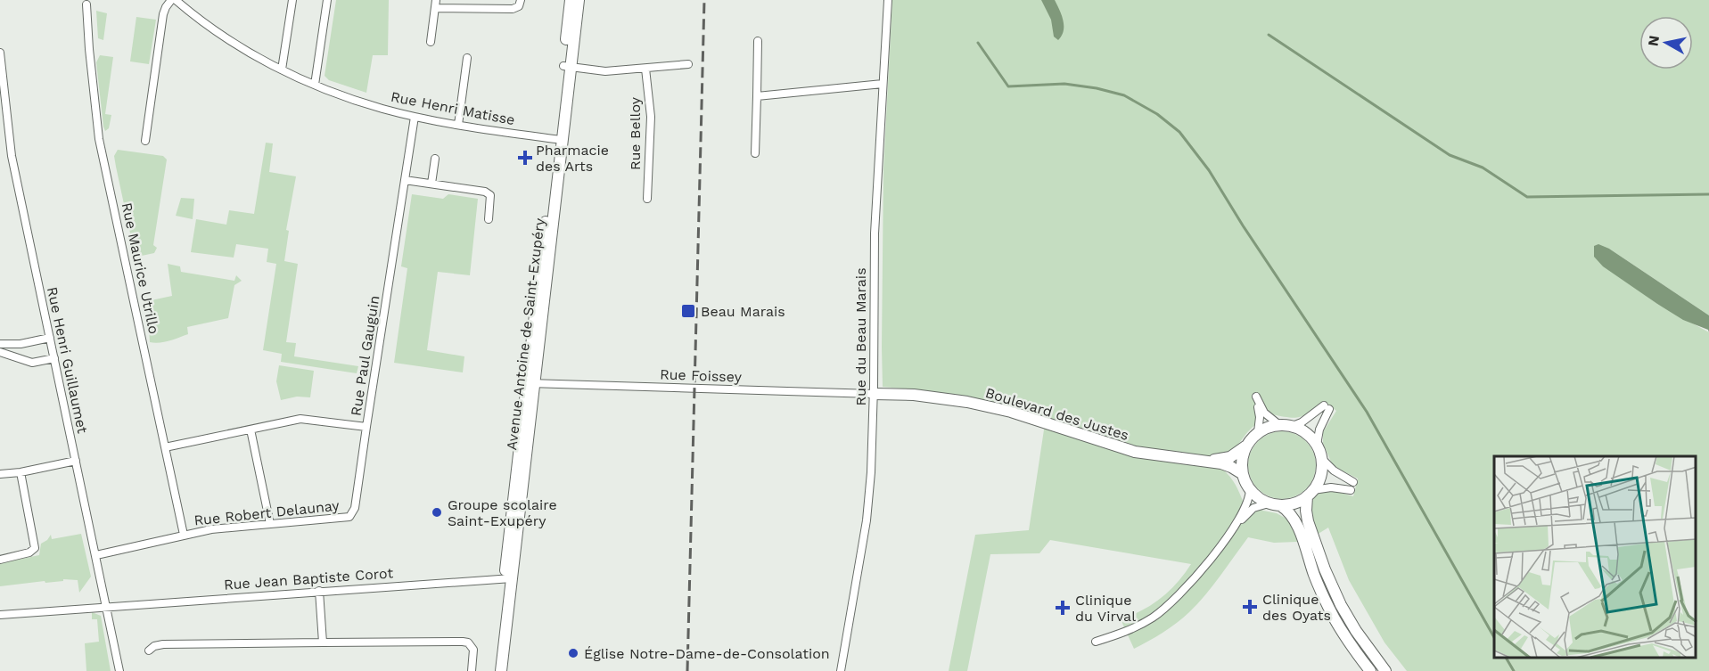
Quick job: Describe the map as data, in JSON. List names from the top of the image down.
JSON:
{
  "streets": {
    "street": [
      "Rue Henri Matisse",
      "Rue Belloy",
      "Rue Maurice Utrillo",
      "Avenue Antoine de Saint-Exupéry",
      "Rue du Beau Marais",
      "Rue Paul Gauguin",
      "Rue Henri Guillaumet",
      "Rue Foissey",
      "Boulevard des Justes",
      "Rue Robert Delaunay",
      "Rue Jean Baptiste Corot"
    ]
  },
  "crossings": [
    ["Rue Henri Matisse", "Avenue Antoine de Saint-Exupéry"],
    ["Rue Henri Matisse", "Rue Paul Gauguin"],
    ["Rue Maurice Utrillo", "Rue Paul Gauguin"],
    ["Rue Maurice Utrillo", "Rue Robert Delaunay"],
    ["Avenue Antoine de Saint-Exupéry", "Rue Foissey"],
    ["Avenue Antoine de Saint-Exupéry", "Rue Jean Baptiste Corot"],
    ["Rue du Beau Marais", "Rue Foissey"],
    ["Rue du Beau Marais", "Boulevard des Justes"],
    ["Rue Paul Gauguin", "Rue Robert Delaunay"],
    ["Rue Henri Guillaumet", "Rue Robert Delaunay"],
    ["Rue Henri Guillaumet", "Rue Jean Baptiste Corot"],
    ["Rue Foissey", "Boulevard des Justes"]
  ],
  "places": {
    "health": ["Pharmacie des Arts", "Clinique des Oyats", "Clinique du Virval"],
    "transit": ["Beau Marais"],
    "other": ["Groupe scolaire Saint-Exupéry", "Église Notre-Dame-de-Consolation"]
  },
  "north": "left"
}
